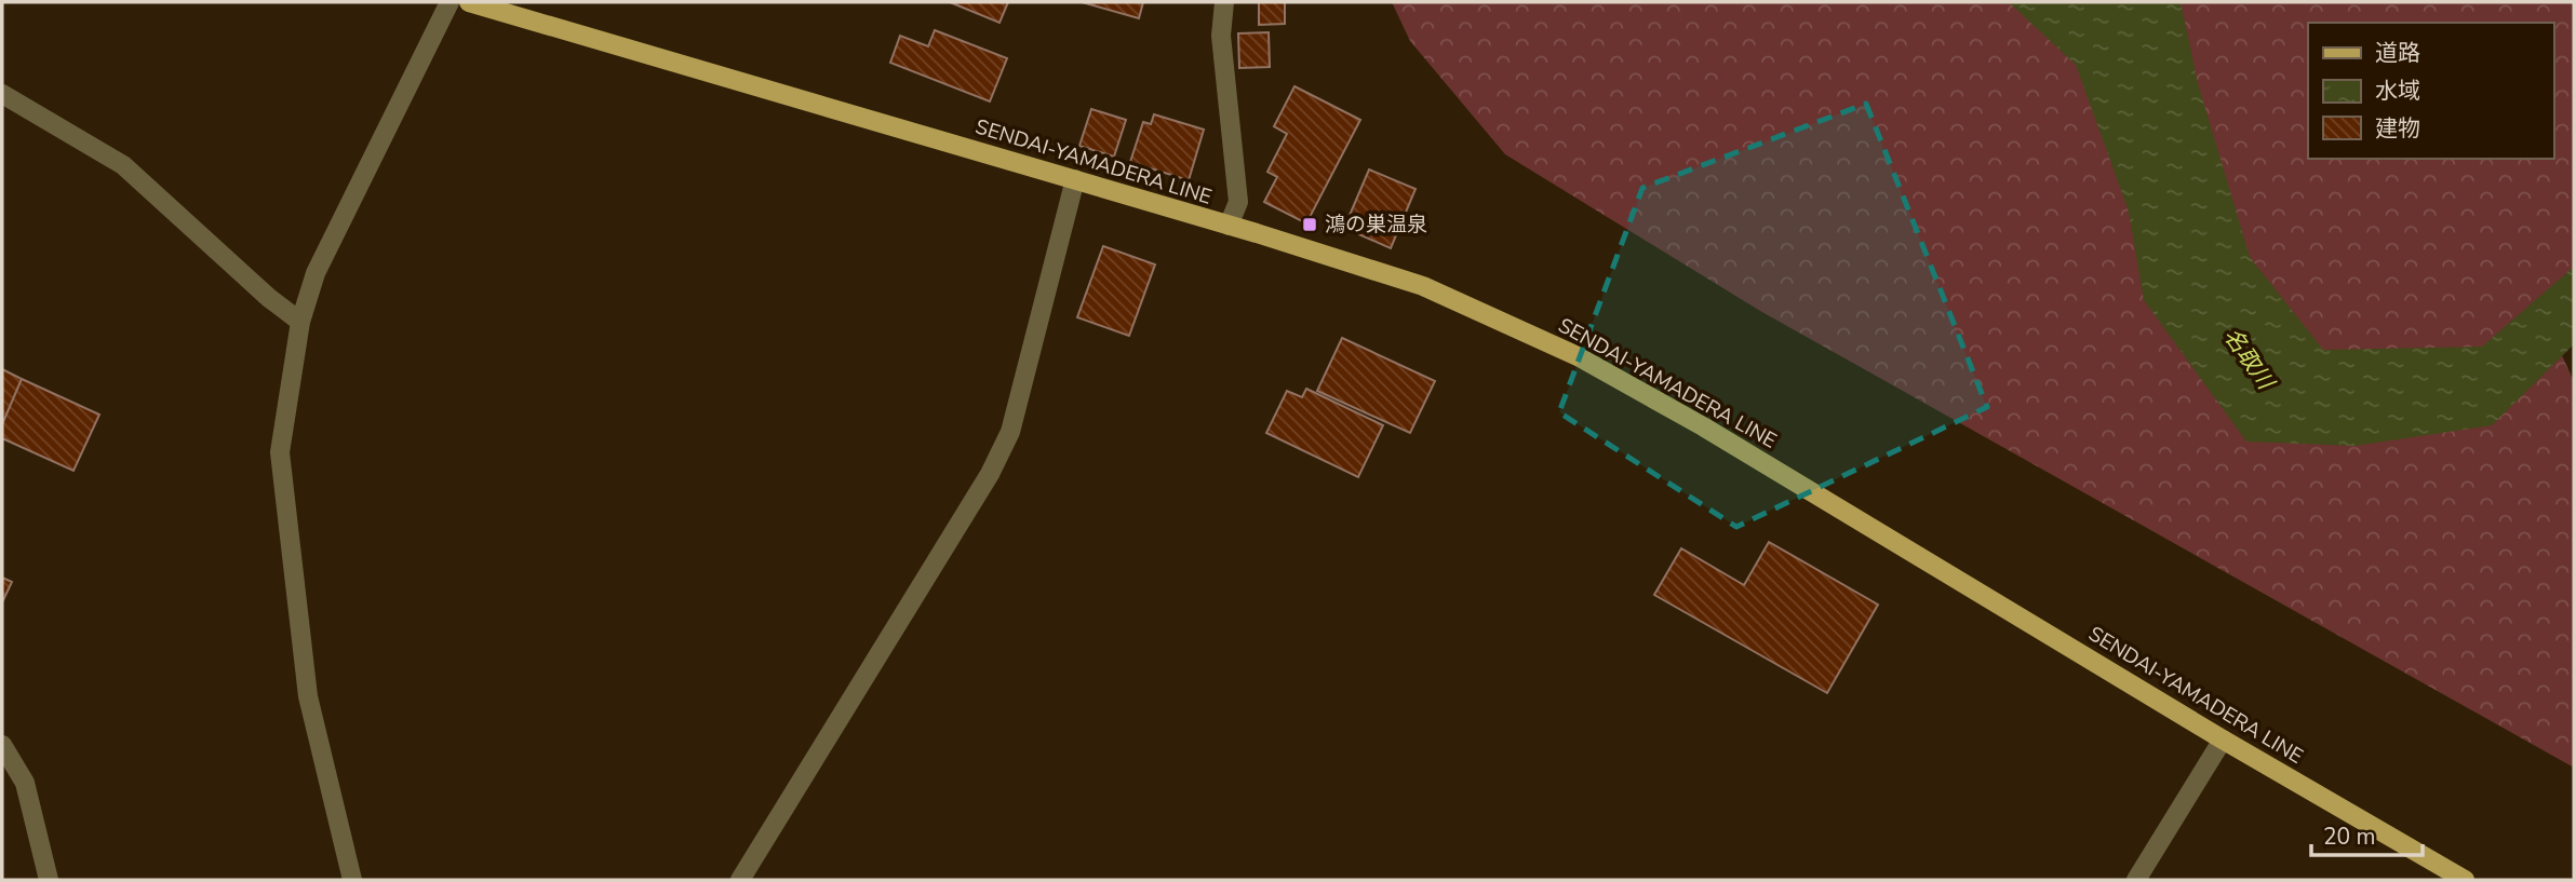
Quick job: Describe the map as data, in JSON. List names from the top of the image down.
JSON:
{
  "streets": {
    "main road": ["SENDAI-YAMADERA LINE"]
  },
  "water": ["名取川"],
  "places": {
    "transit": ["鴻の巣温泉"]
  },
  "legend": ["道路", "水域", "建物"],
  "scale_bar": "20 m"
}
